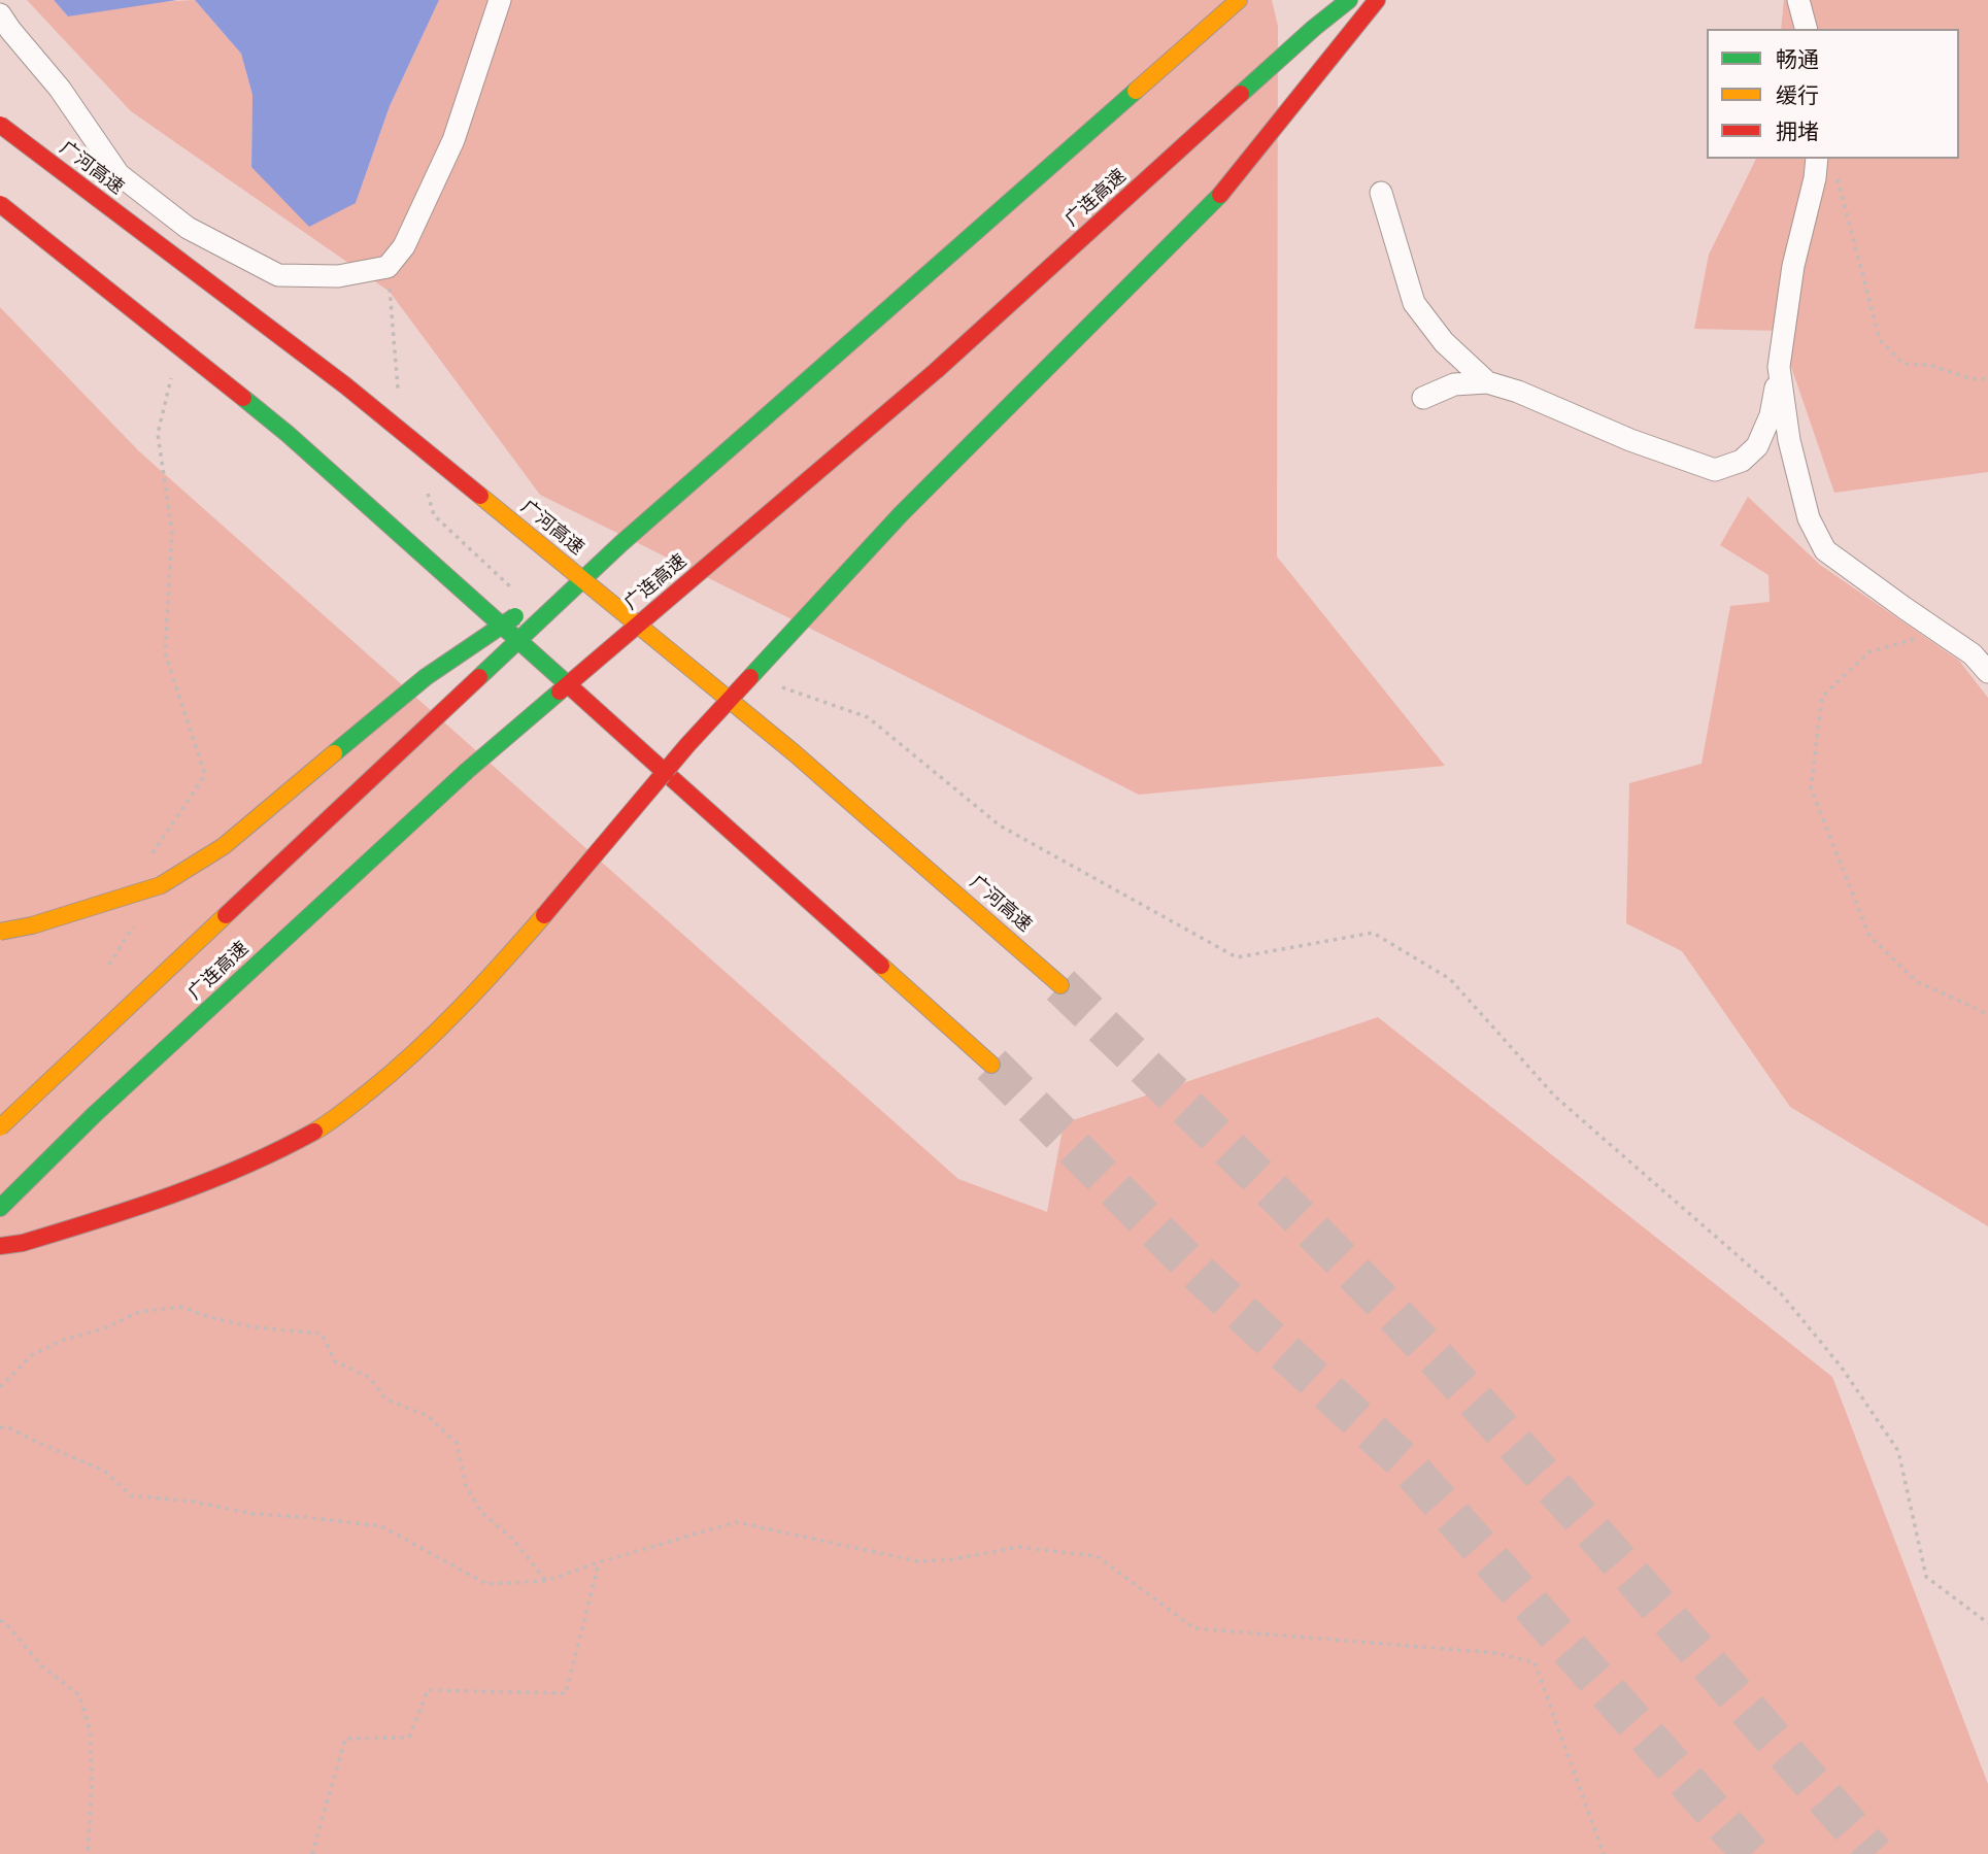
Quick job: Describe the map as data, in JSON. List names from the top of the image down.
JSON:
{
  "streets": {
    "highway": ["广河高速", "广连高速"]
  },
  "legend": ["畅通", "缓行", "拥堵"]
}
